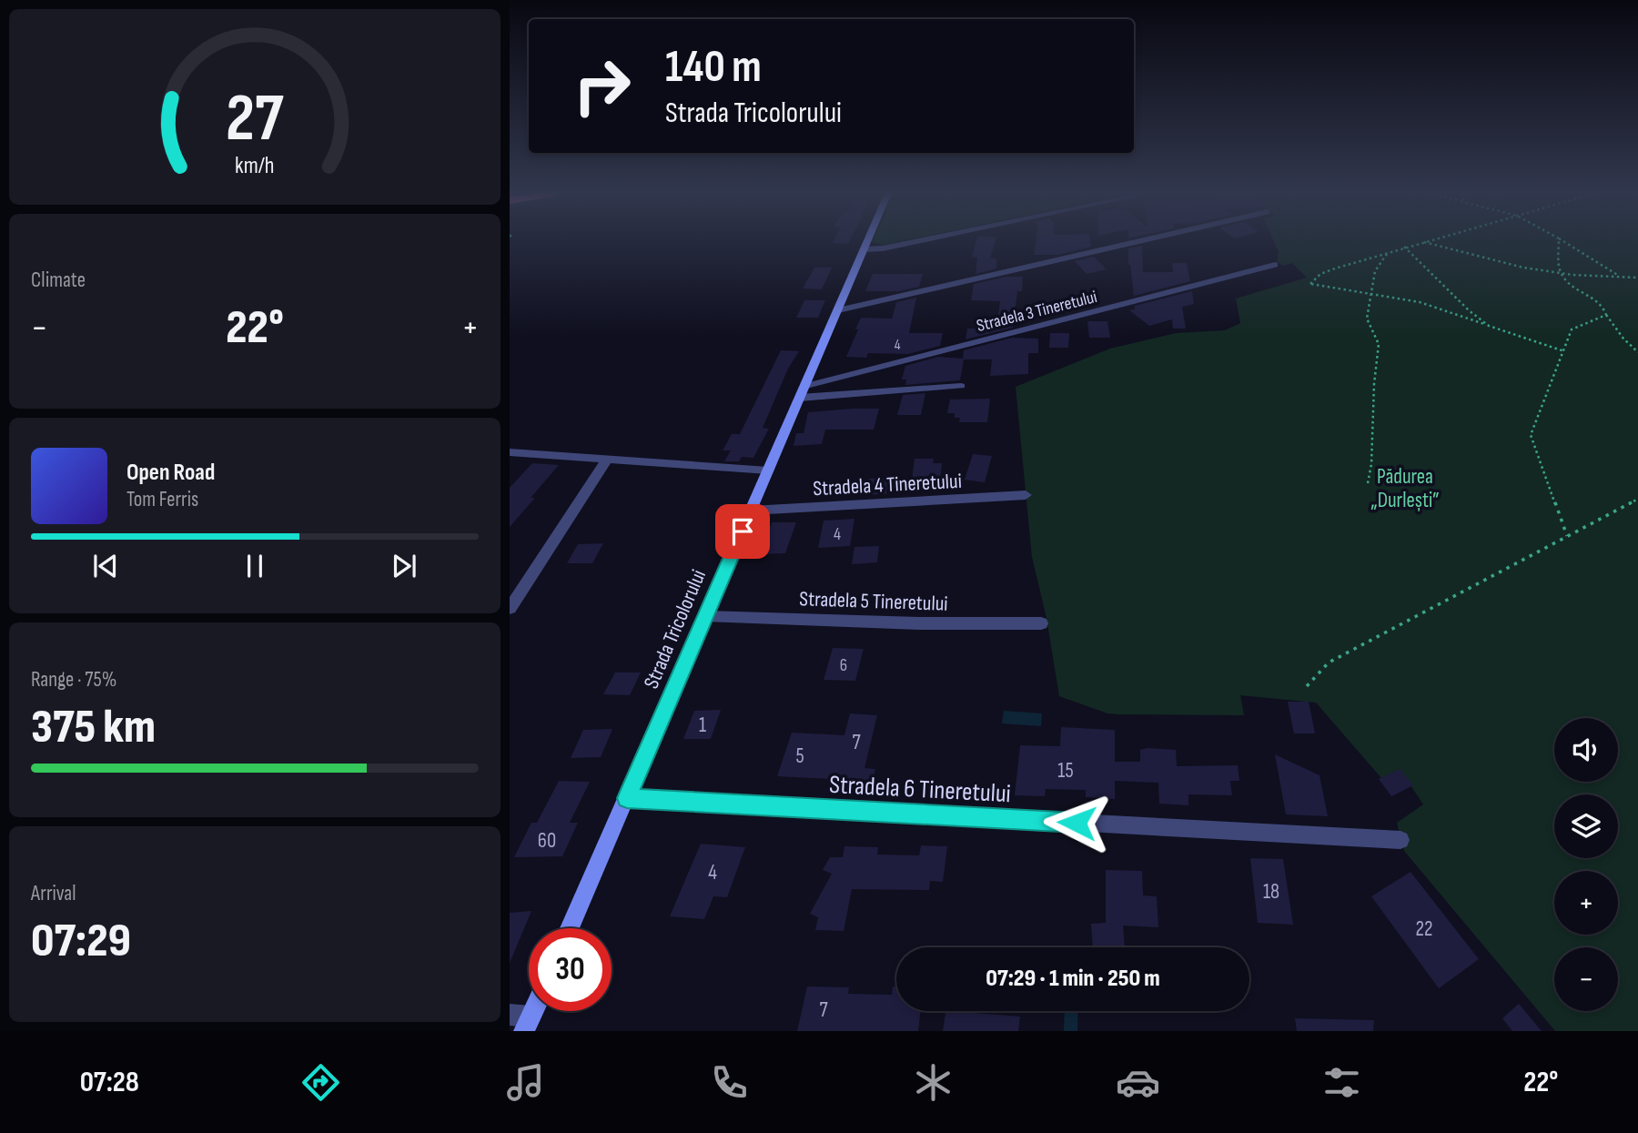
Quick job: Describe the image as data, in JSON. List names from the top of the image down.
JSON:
{
  "streets": {
    "street": [
      "Stradela 3 Tineretului",
      "Stradela 4 Tineretului",
      "Stradela 5 Tineretului",
      "Strada Tricolorului",
      "Stradela 6 Tineretului"
    ]
  },
  "crossings": [
    ["Stradela 3 Tineretului", "Strada Tricolorului"],
    ["Stradela 4 Tineretului", "Strada Tricolorului"],
    ["Stradela 5 Tineretului", "Strada Tricolorului"],
    ["Strada Tricolorului", "Stradela 6 Tineretului"]
  ],
  "parks": ["Pădurea „Durlești”"],
  "house_numbers": [
    "4",
    "4",
    "6",
    "1",
    "7",
    "5",
    "15",
    "60",
    "4",
    "18",
    "22",
    "7"
  ],
  "page": {
    "turn": ["140 m", "Strada Tricolorului"],
    "tile": [
      "Climate",
      ["Range · 75%", "375 km"],
      ["Arrival", "07:29"]
    ],
    "heat": ["−", "22°", "+"],
    "song": ["Open Road", "Tom Ferris"],
    "map_buttons": ["+", "−"],
    "limit": "30",
    "trip": "07:29 · 1 min · 250 m",
    "tabs": ["07:28", "22°"],
    "gauge": ["27", "km/h"]
  }
}
